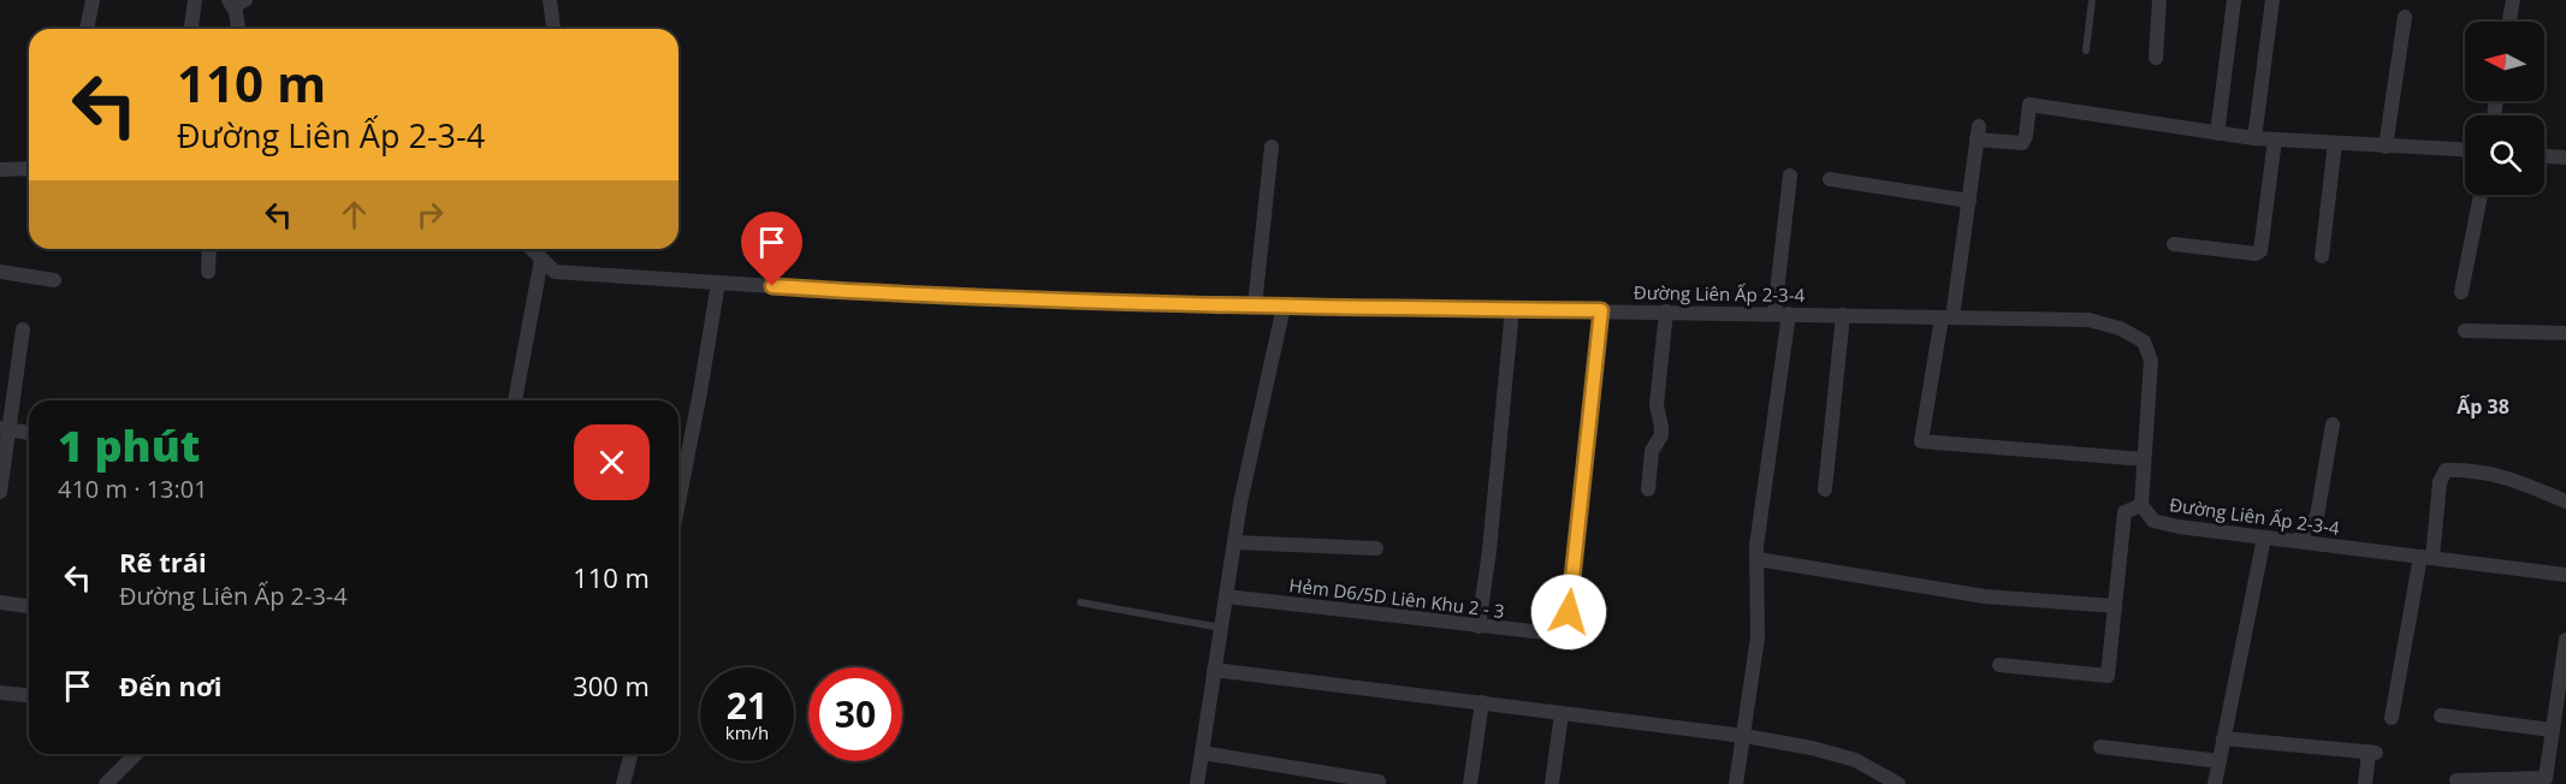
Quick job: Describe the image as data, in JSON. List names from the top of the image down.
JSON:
{
  "streets": {
    "street": ["Đường Liên Ấp 2-3-4", "Hẻm D6/5D Liên Khu 2 - 3"]
  },
  "crossings": [
    ["Đường Liên Ấp 2-3-4", "Hẻm D6/5D Liên Khu 2 - 3"]
  ],
  "districts": ["Ấp 38"],
  "north": "left",
  "page": {
    "turn": ["110 m", "Đường Liên Ấp 2-3-4"],
    "heading": ["1 phút", "410 m · 13:01"],
    "list": [
      {
        "name": "Rẽ trái",
        "note": "Đường Liên Ấp 2-3-4",
        "value": "110 m"
      },
      {
        "name": "Đến nơi",
        "value": "300 m"
      }
    ],
    "speed": "21 km/h",
    "limit": "30"
  }
}
